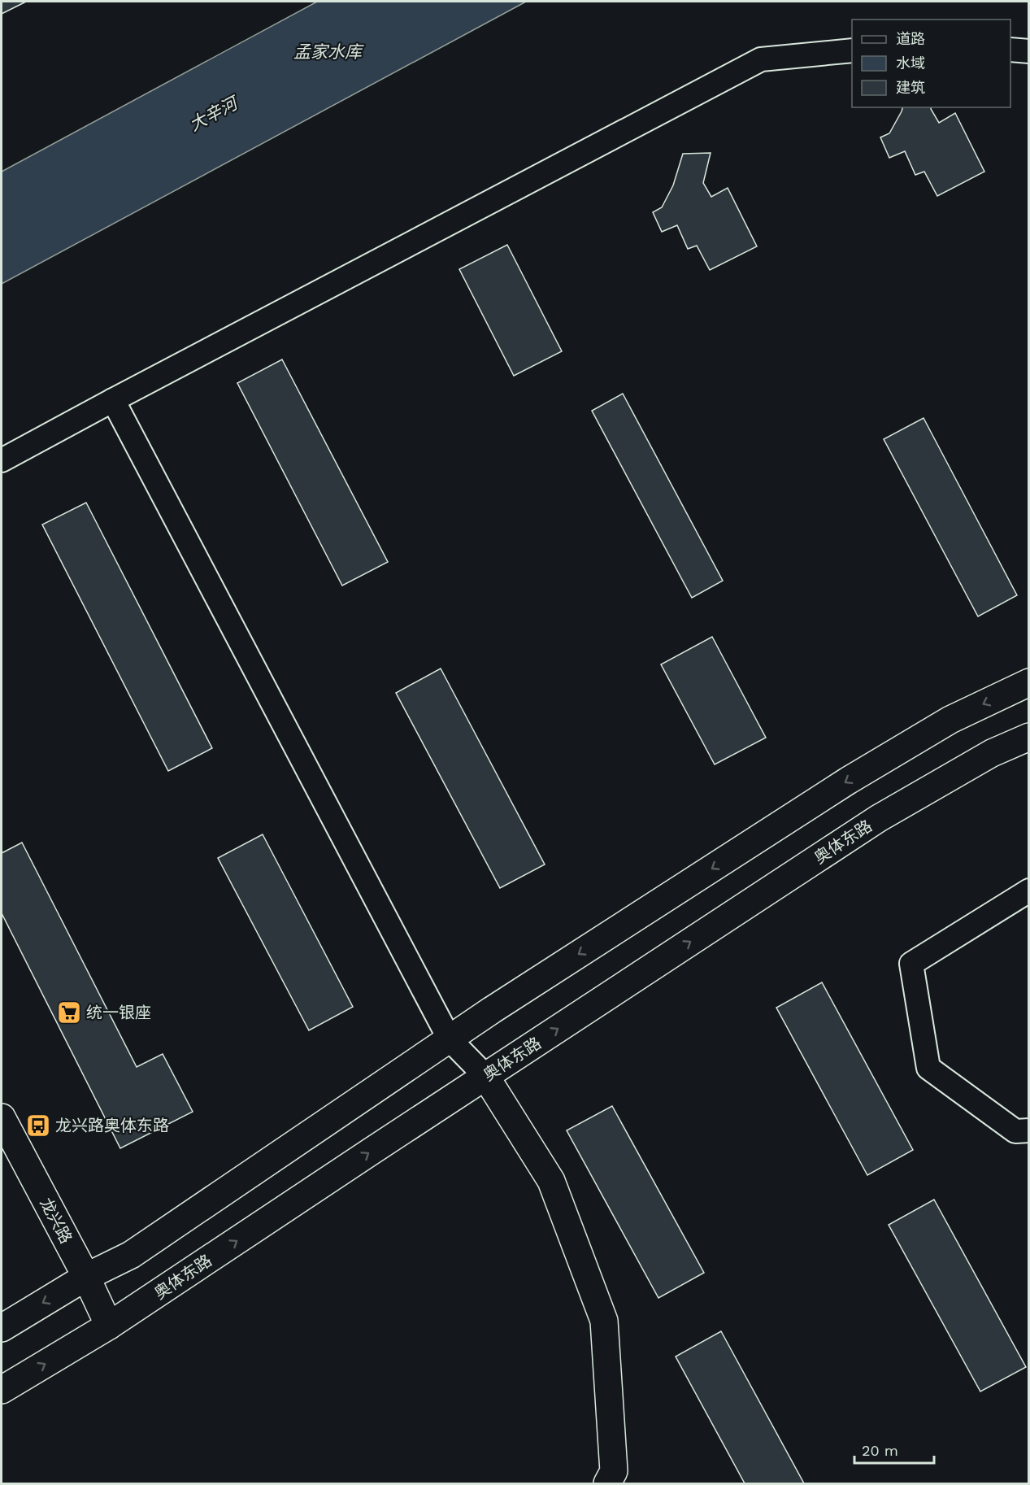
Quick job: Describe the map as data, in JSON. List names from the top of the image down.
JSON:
{
  "streets": {
    "main road": ["奥体东路", "龙兴路"]
  },
  "crossings": [
    ["奥体东路", "龙兴路"]
  ],
  "water": ["孟家水库", "大辛河"],
  "places": {
    "supermarket": ["统一银座"],
    "bus stop": ["龙兴路奥体东路"]
  },
  "legend": ["道路", "水域", "建筑"],
  "scale_bar": "20 m"
}
